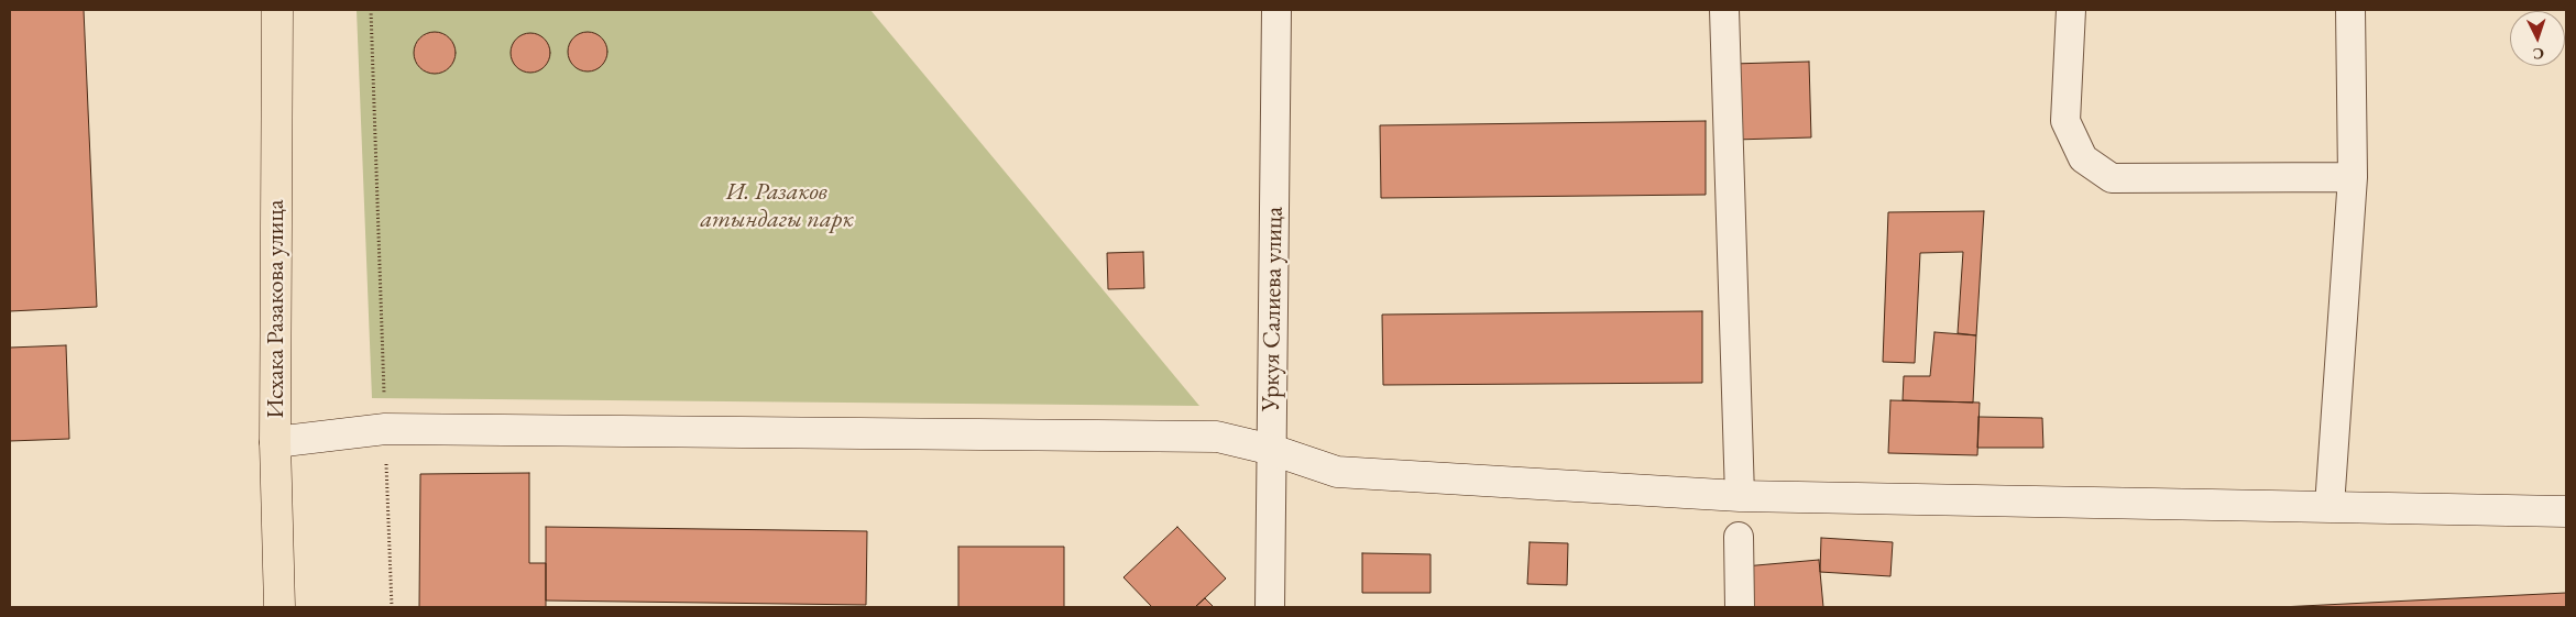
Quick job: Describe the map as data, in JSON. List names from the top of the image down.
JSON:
{
  "streets": {
    "main road": ["Исхака Разакова улица"],
    "street": ["Уркуя Салиева улица"]
  },
  "parks": ["И. Разаков атындагы парк"],
  "north": "bottom"
}
